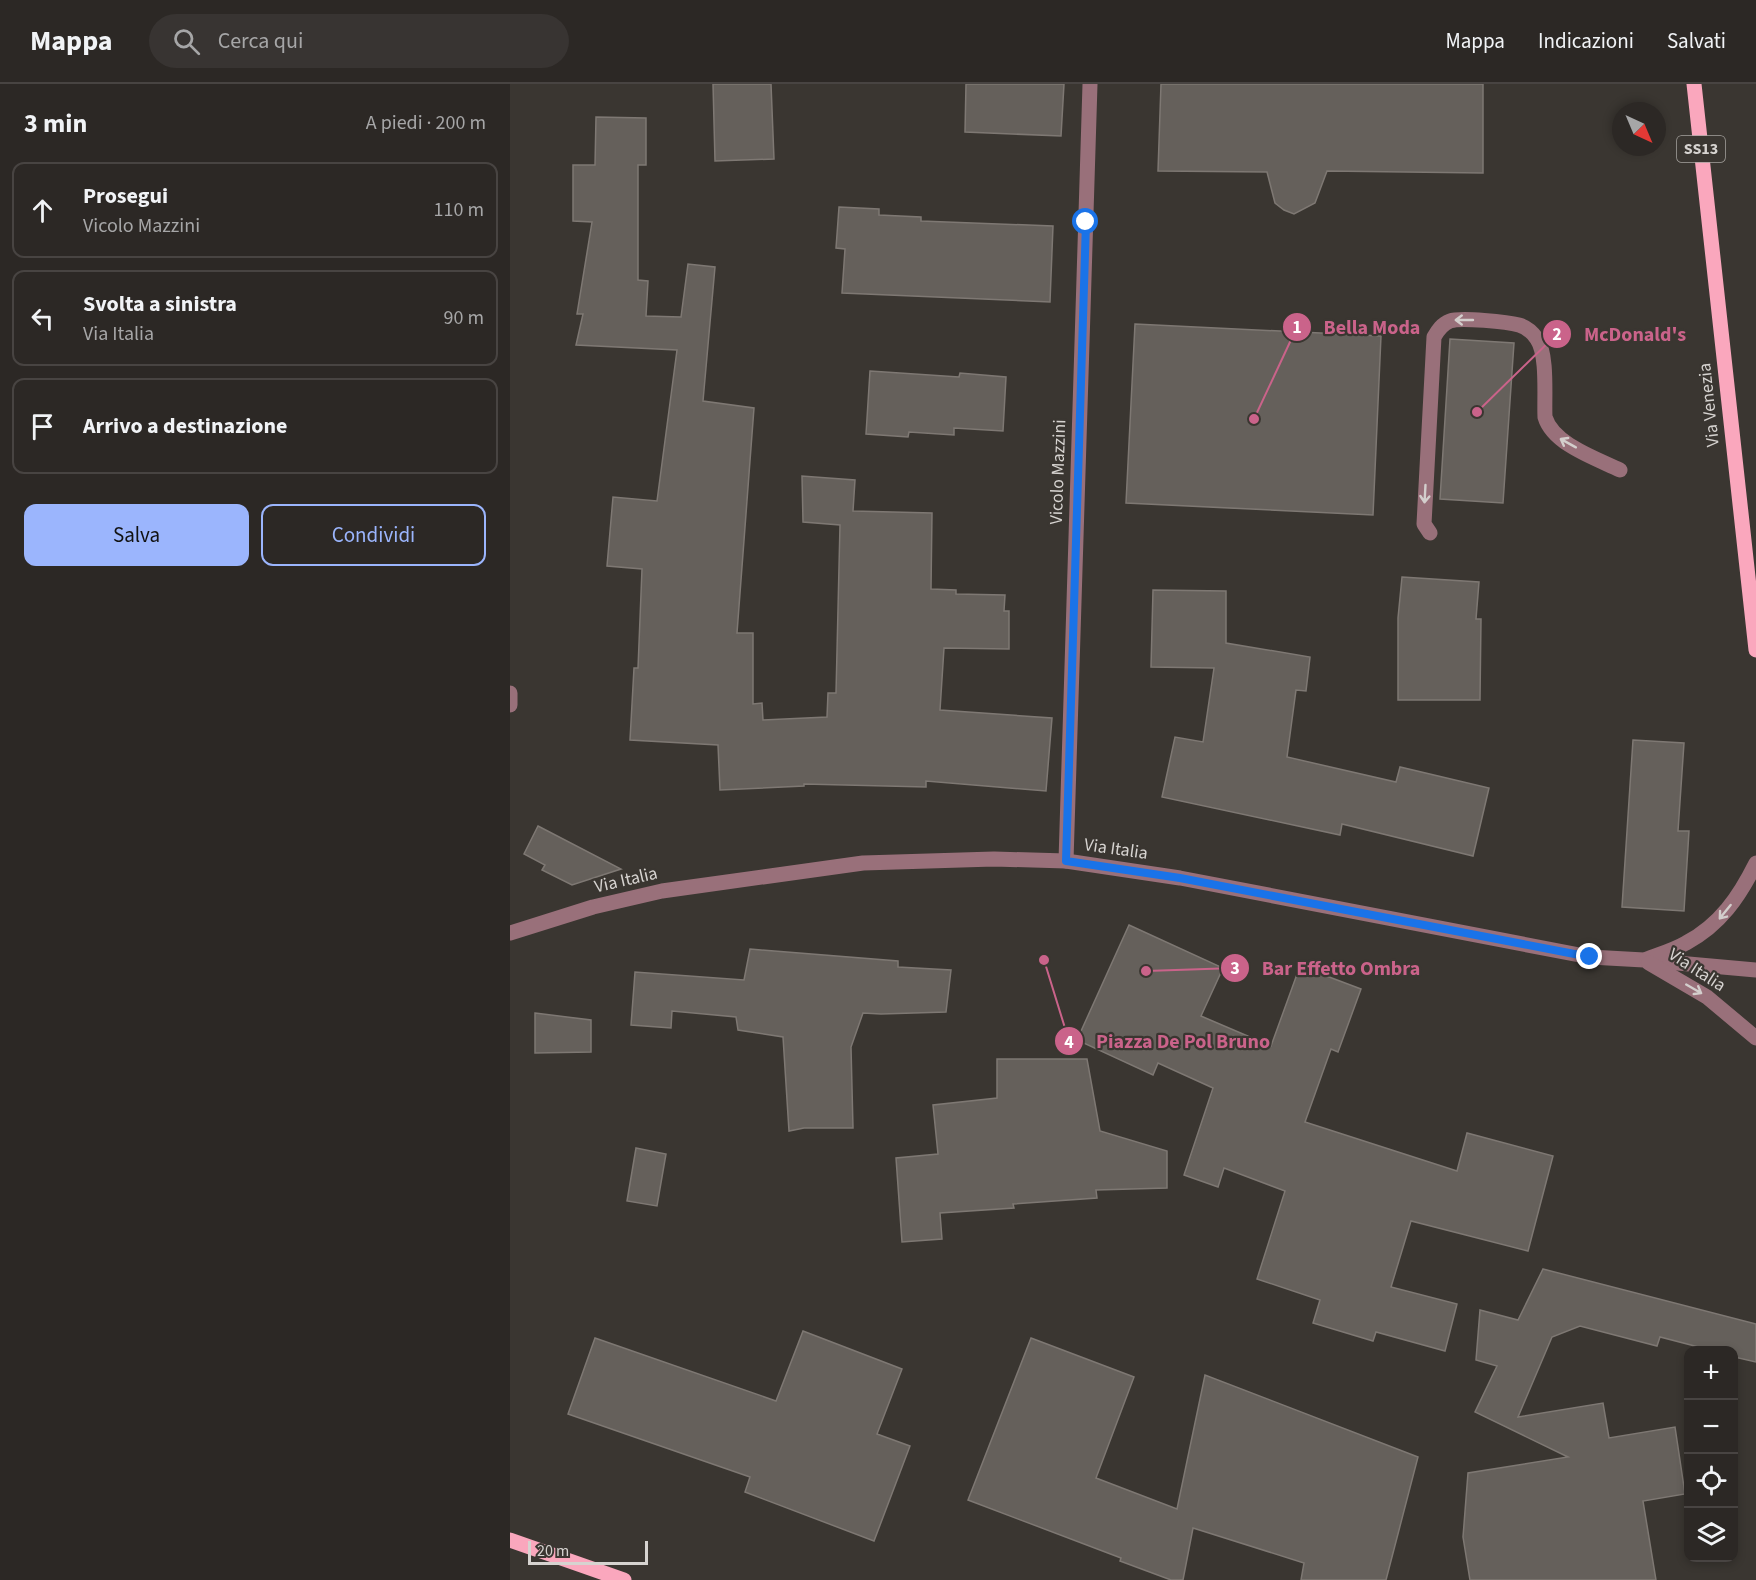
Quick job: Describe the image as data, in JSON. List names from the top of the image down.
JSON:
{
  "streets": {
    "main road": ["SS13", "Via Venezia"],
    "street": ["Vicolo Mazzini", "Via Italia"]
  },
  "crossings": [
    ["Vicolo Mazzini", "Via Italia"]
  ],
  "places": [
    "McDonald's",
    "Bella Moda",
    "Piazza De Pol Bruno",
    "Bar Effetto Ombra"
  ],
  "scale_bar": "20 m",
  "north": "bottom right",
  "page": {
    "header": "Mappa",
    "search": "Cerca qui",
    "nav": ["Mappa", "Indicazioni", "Salvati"],
    "heading": ["3 min", "A piedi · 200 m"],
    "list": [
      ["Prosegui", "Vicolo Mazzini", "110 m"],
      ["Svolta a sinistra", "Via Italia", "90 m"],
      "Arrivo a destinazione"
    ],
    "buttons": ["Salva", "Condividi"],
    "map_buttons": ["+", "−"],
    "scale": "20 m"
  }
}
